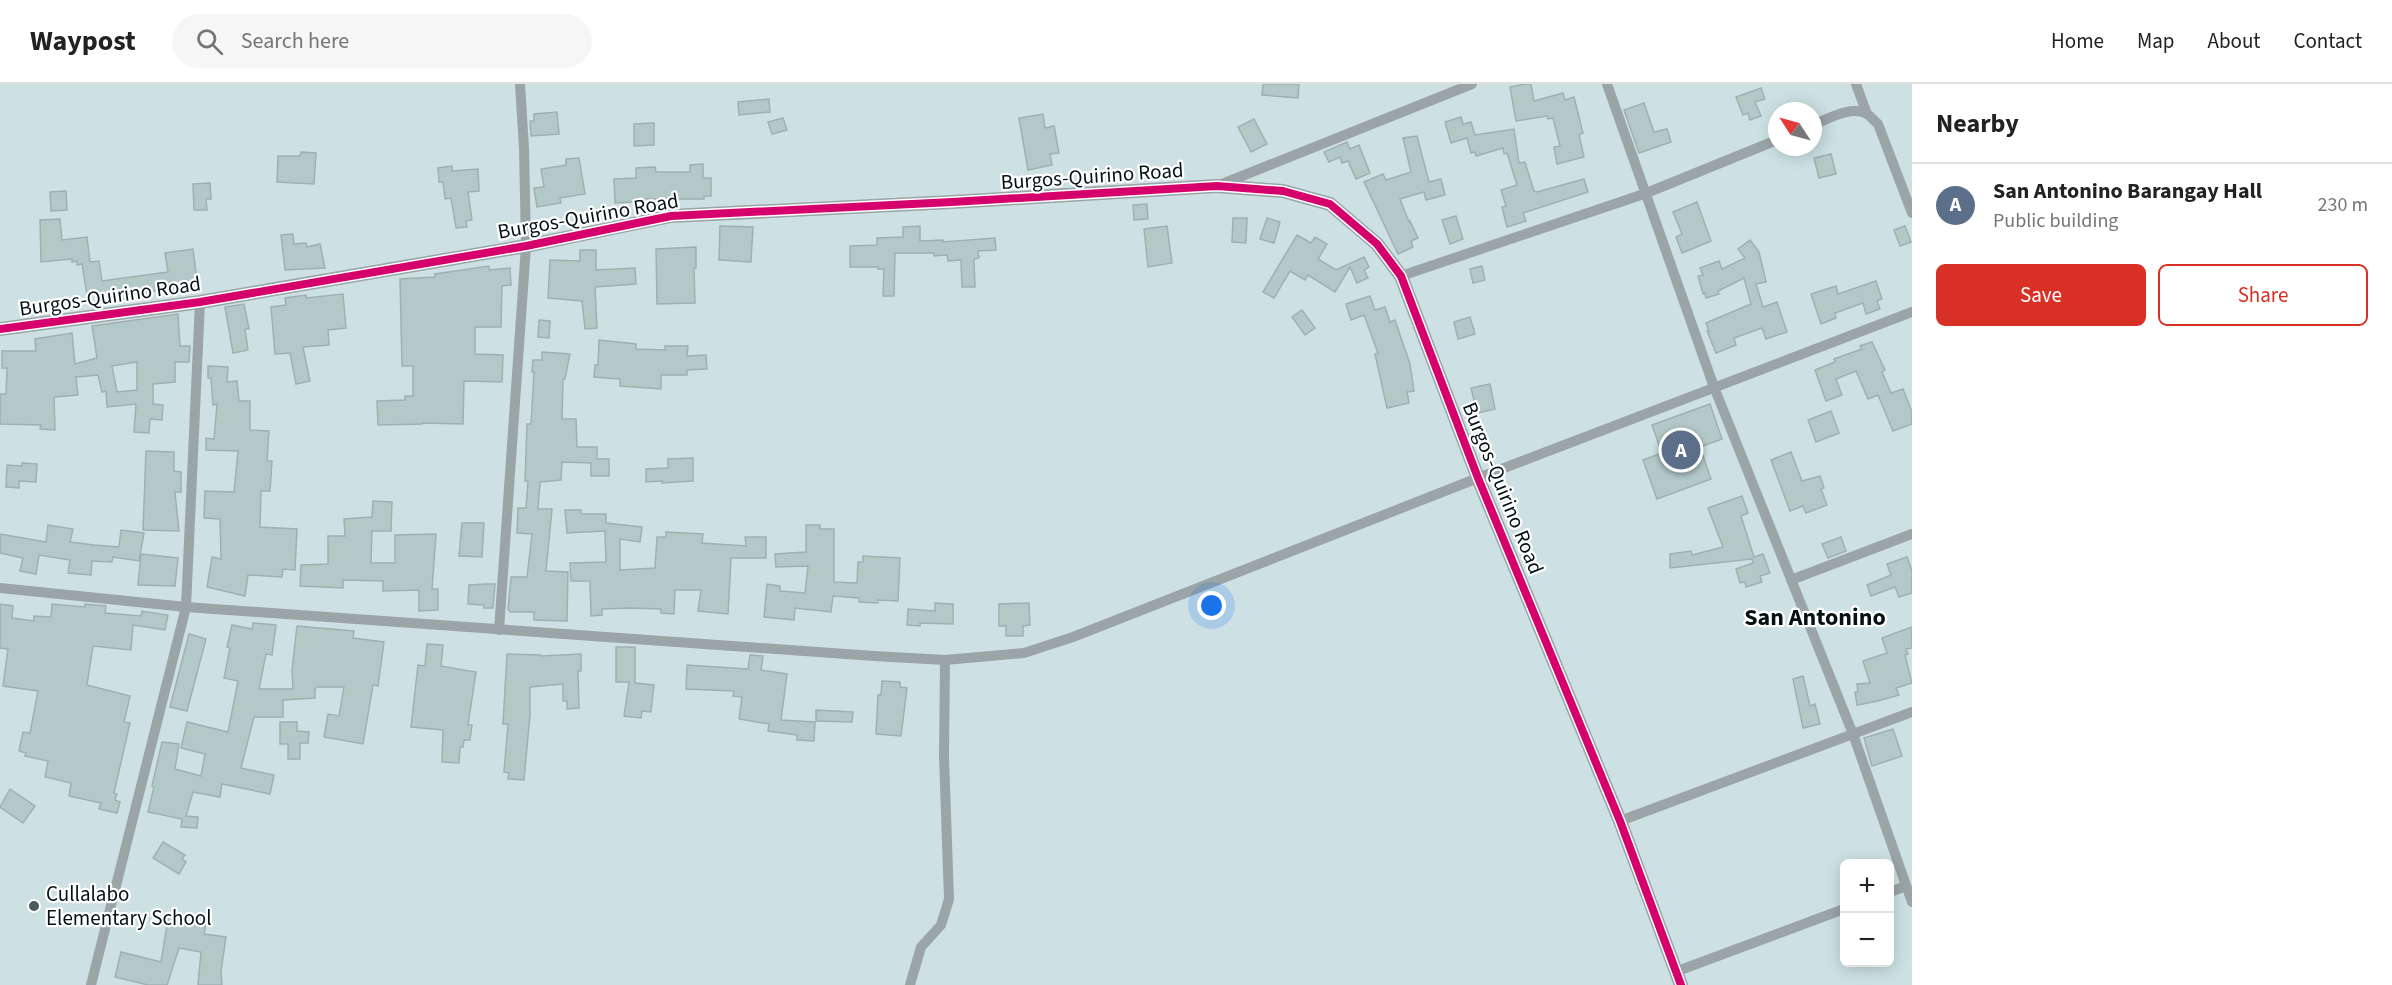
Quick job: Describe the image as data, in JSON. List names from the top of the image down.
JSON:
{
  "streets": {
    "street": ["Burgos-Quirino Road"]
  },
  "districts": ["San Antonino"],
  "places": ["Cullalabo Elementary School"],
  "north": "top left",
  "page": {
    "header": "Waypost",
    "search": "Search here",
    "nav": [
      "Home",
      "Map",
      "About",
      "Contact"
    ],
    "heading": "Nearby",
    "list": [
      {
        "mark": "A",
        "name": "San Antonino Barangay Hall",
        "note": "Public building",
        "value": "230 m"
      }
    ],
    "buttons": ["Save", "Share"],
    "pins": "A",
    "map_buttons": ["+", "−"]
  }
}
